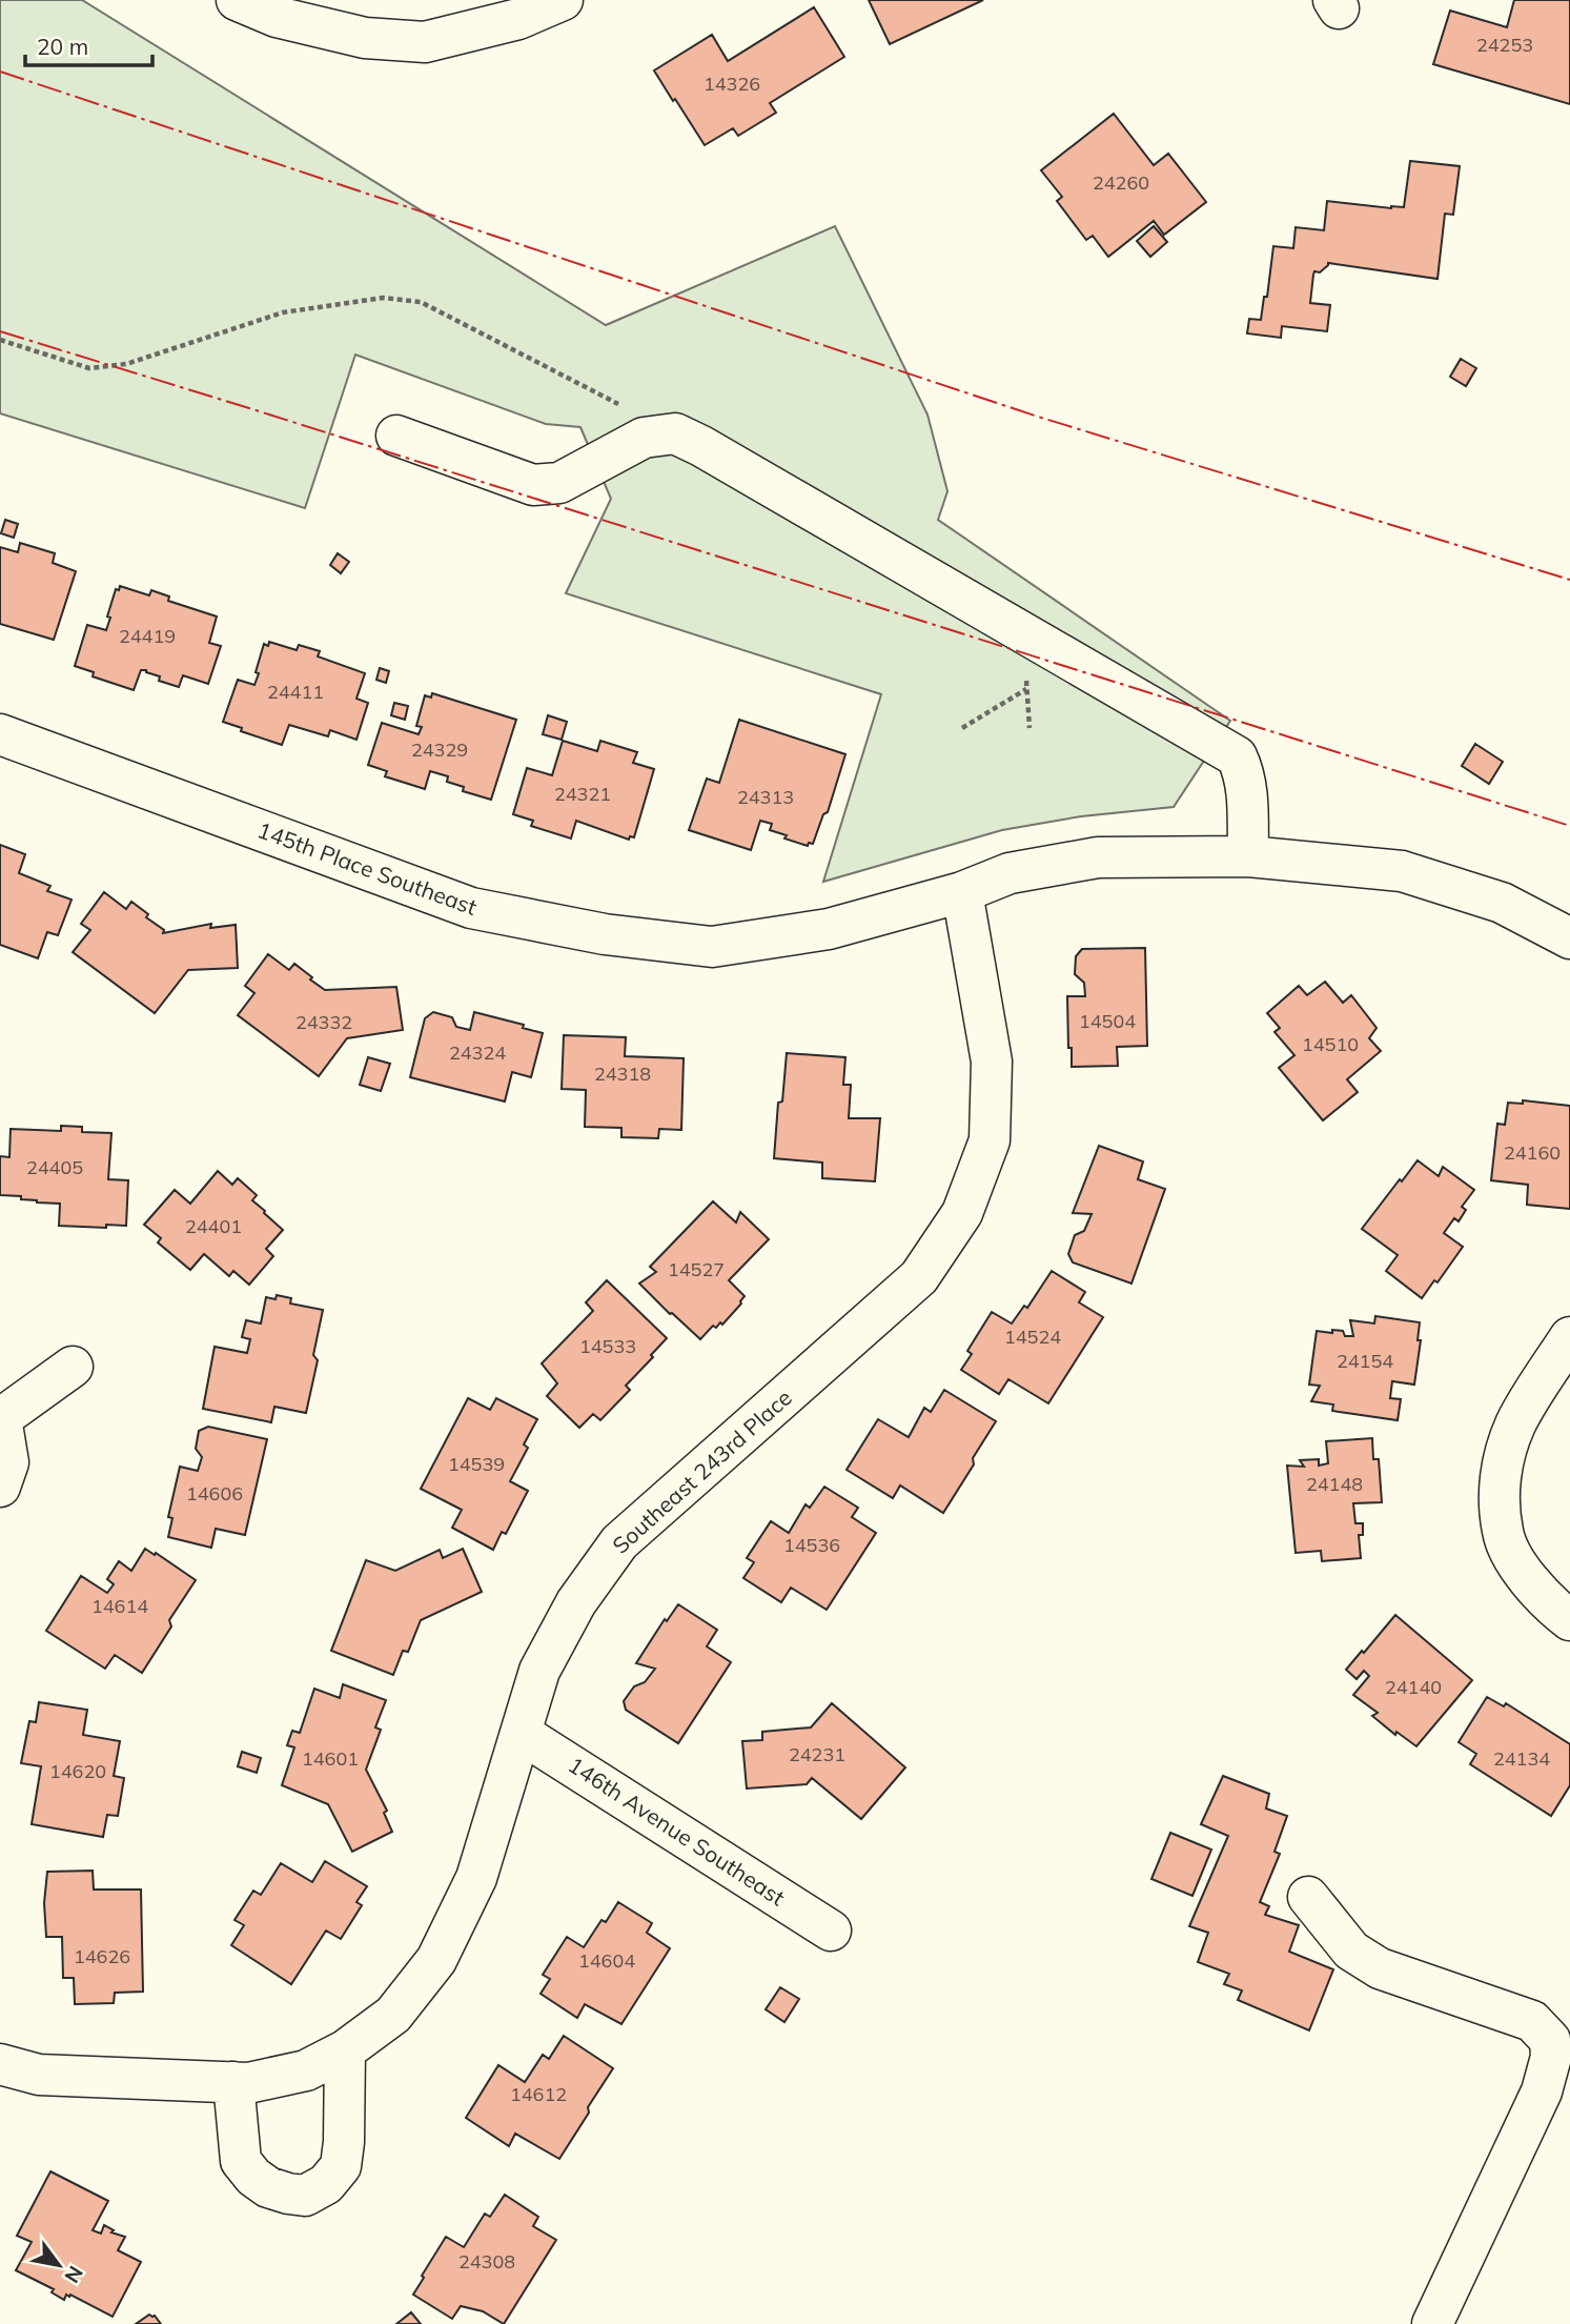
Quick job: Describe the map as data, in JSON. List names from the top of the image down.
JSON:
{
  "streets": {
    "street": ["145th Place Southeast", "Southeast 243rd Place", "146th Avenue Southeast"]
  },
  "crossings": [
    ["145th Place Southeast", "Southeast 243rd Place"],
    ["Southeast 243rd Place", "146th Avenue Southeast"]
  ],
  "house_numbers": [
    "24253",
    "14326",
    "24260",
    "24419",
    "24411",
    "24329",
    "24321",
    "24313",
    "14504",
    "24332",
    "14510",
    "24324",
    "24318",
    "24160",
    "24405",
    "24401",
    "14527",
    "14524",
    "14533",
    "24154",
    "14539",
    "24148",
    "14606",
    "14536",
    "14614",
    "24140",
    "24231",
    "14601",
    "24134",
    "14620",
    "14626",
    "14604",
    "14612",
    "24308"
  ],
  "scale_bar": "20 m",
  "north": "bottom right"
}
